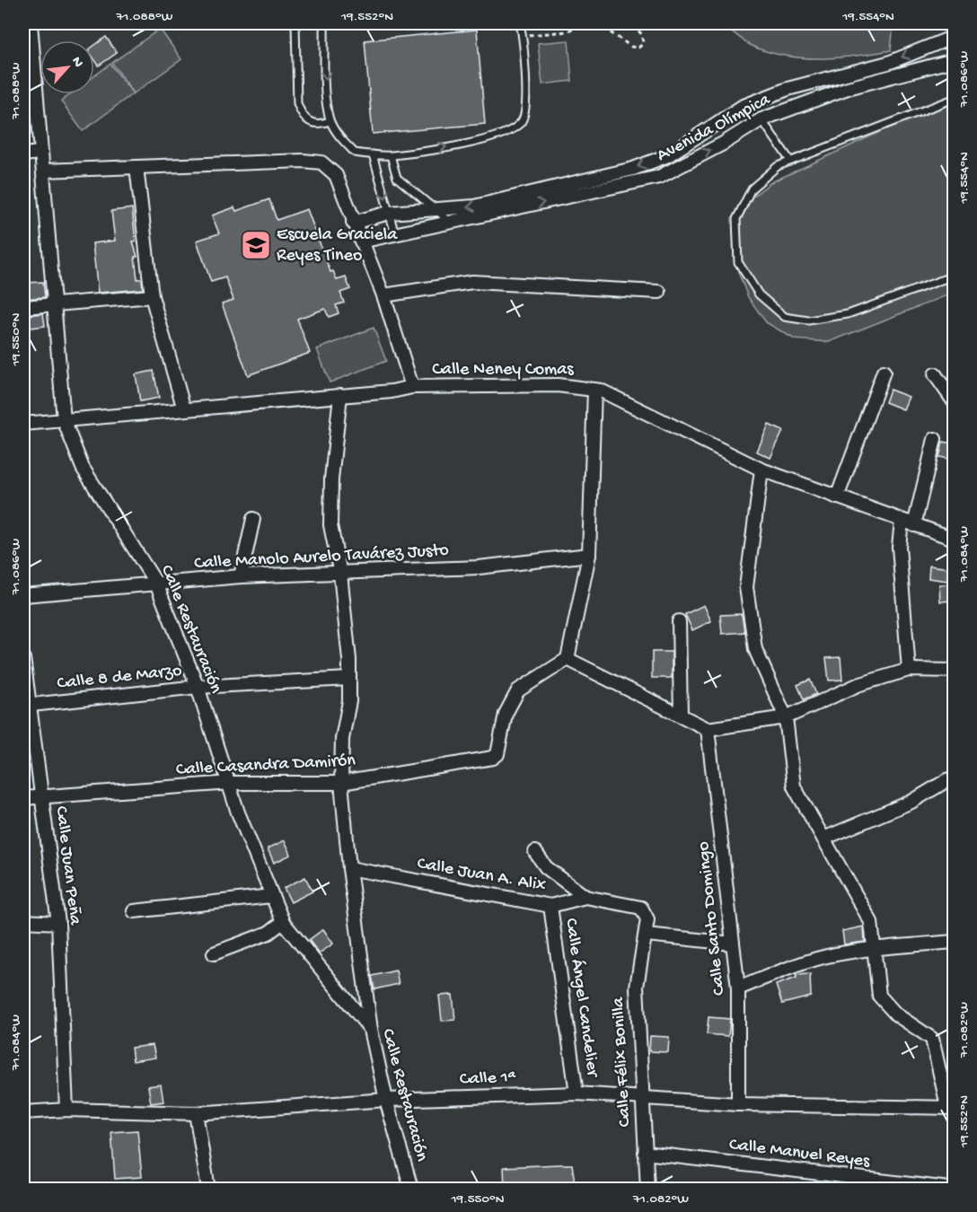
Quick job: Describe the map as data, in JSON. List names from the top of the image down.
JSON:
{
  "streets": {
    "street": [
      "Avenida Olímpica",
      "Calle Neney Comas",
      "Calle Manolo Aurelo Tavárez Justo",
      "Calle Restauración",
      "Calle 8 de Marzo",
      "Calle Casandra Damirón",
      "Calle Juan Peña",
      "Calle Juan A. Alix",
      "Calle Santo Domingo",
      "Calle Ángel Candelier",
      "Calle Félix Bonilla",
      "Calle 1ª",
      "Calle Manuel Reyes"
    ]
  },
  "crossings": [
    ["Calle Neney Comas", "Calle Restauración"],
    ["Calle Manolo Aurelo Tavárez Justo", "Calle Restauración"],
    ["Calle Restauración", "Calle 8 de Marzo"],
    ["Calle Restauración", "Calle Casandra Damirón"],
    ["Calle Restauración", "Calle 1ª"],
    ["Calle 8 de Marzo", "Calle Juan Peña"],
    ["Calle Casandra Damirón", "Calle Juan Peña"],
    ["Calle Juan Peña", "Calle 1ª"],
    ["Calle Juan A. Alix", "Calle Ángel Candelier"],
    ["Calle Juan A. Alix", "Calle Félix Bonilla"],
    ["Calle Santo Domingo", "Calle 1ª"],
    ["Calle Ángel Candelier", "Calle 1ª"],
    ["Calle Félix Bonilla", "Calle 1ª"],
    ["Calle Félix Bonilla", "Calle Manuel Reyes"]
  ],
  "places": {
    "school or university": ["Escuela Graciela Reyes Tineo"]
  },
  "north": "top right",
  "coordinates": [
    "71.088°W",
    "19.552°N",
    "19.554°N",
    "71.086°W",
    "19.550°N",
    "71.084°W",
    "71.082°W"
  ]
}
